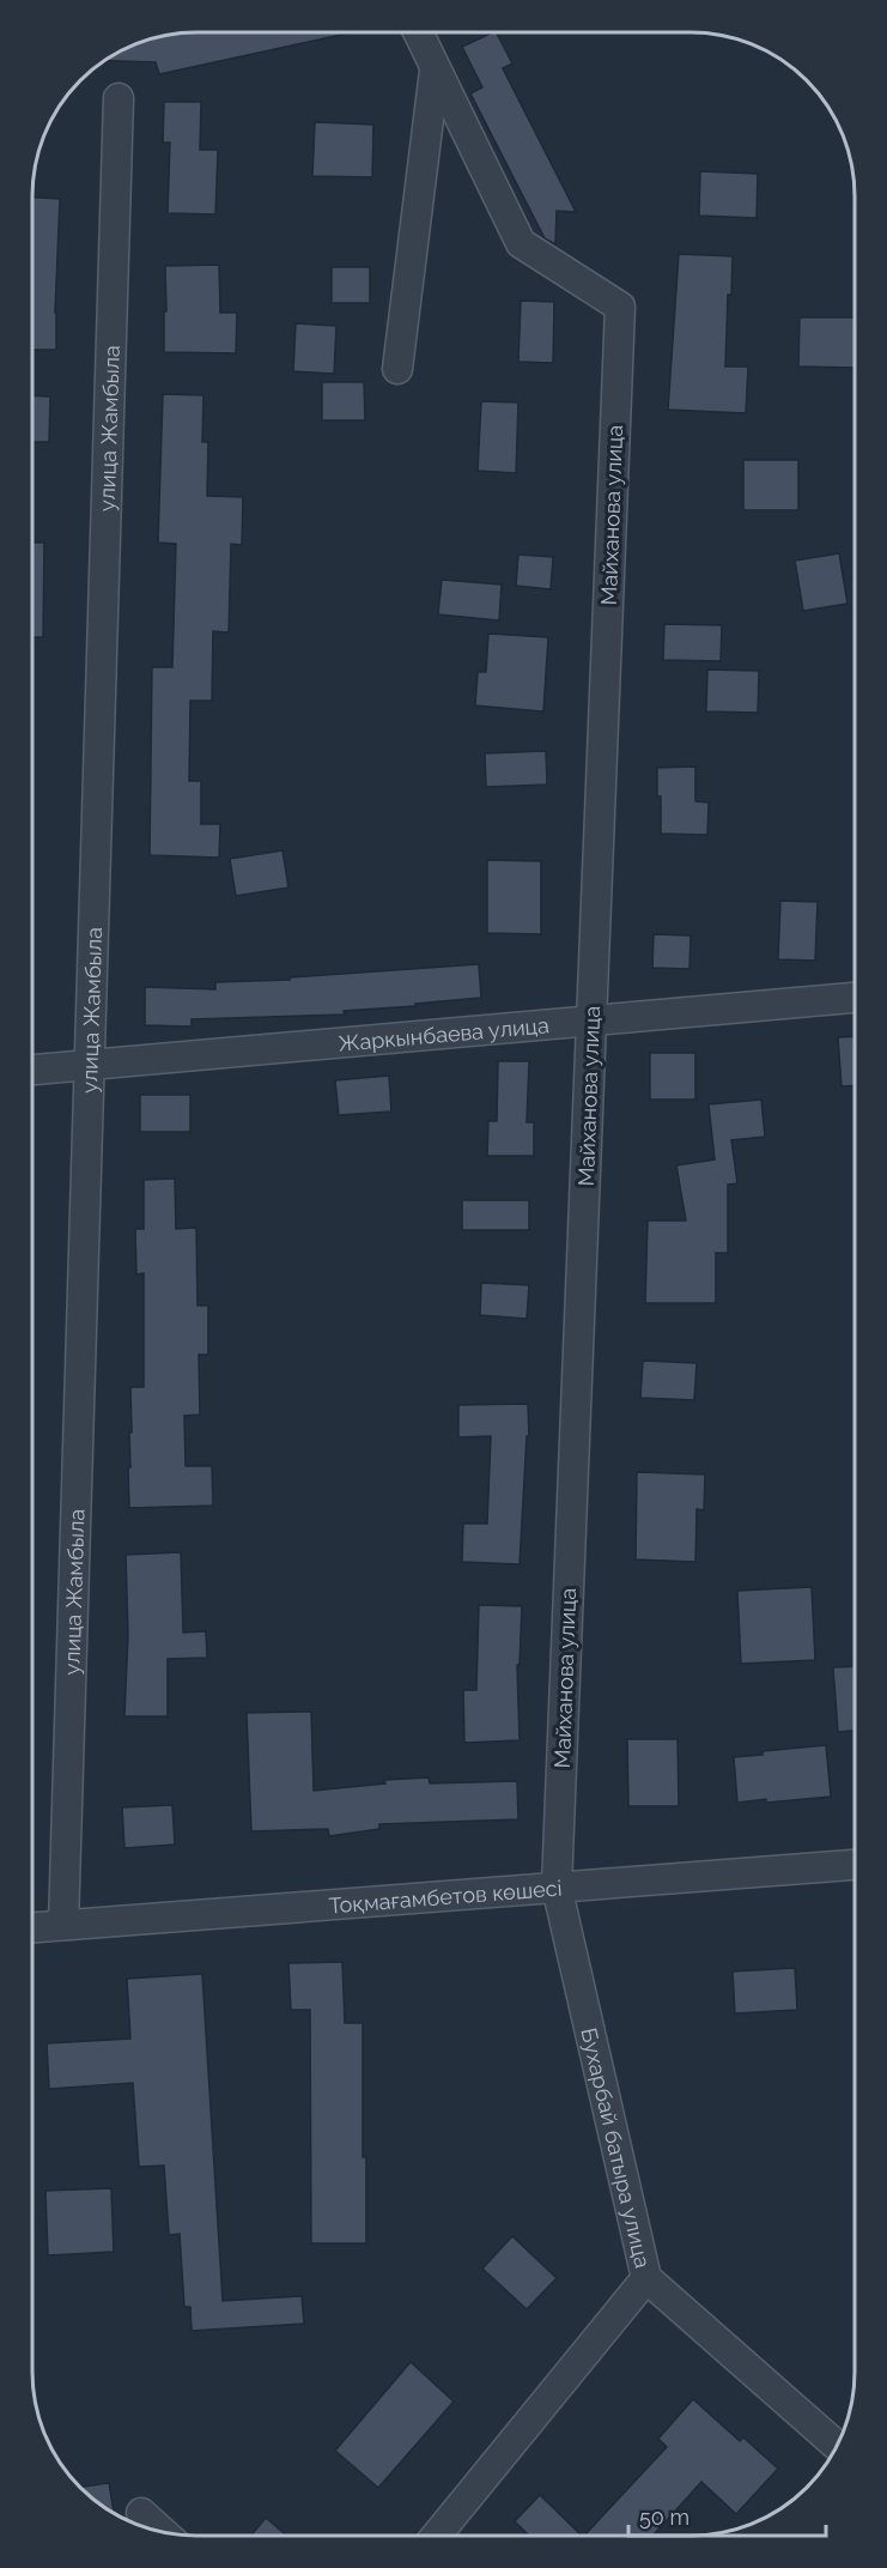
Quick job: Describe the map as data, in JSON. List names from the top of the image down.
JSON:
{
  "streets": {
    "street": [
      "улица Жамбыла",
      "Майханова улица",
      "Жаркынбаева улица",
      "Тоқмағамбетов көшесі",
      "Бухарбай батыра улица"
    ]
  },
  "crossings": [
    ["улица Жамбыла", "Жаркынбаева улица"],
    ["улица Жамбыла", "Тоқмағамбетов көшесі"],
    ["Майханова улица", "Жаркынбаева улица"],
    ["Майханова улица", "Тоқмағамбетов көшесі"],
    ["Майханова улица", "Бухарбай батыра улица"],
    ["Тоқмағамбетов көшесі", "Бухарбай батыра улица"]
  ],
  "scale_bar": "50 m"
}
